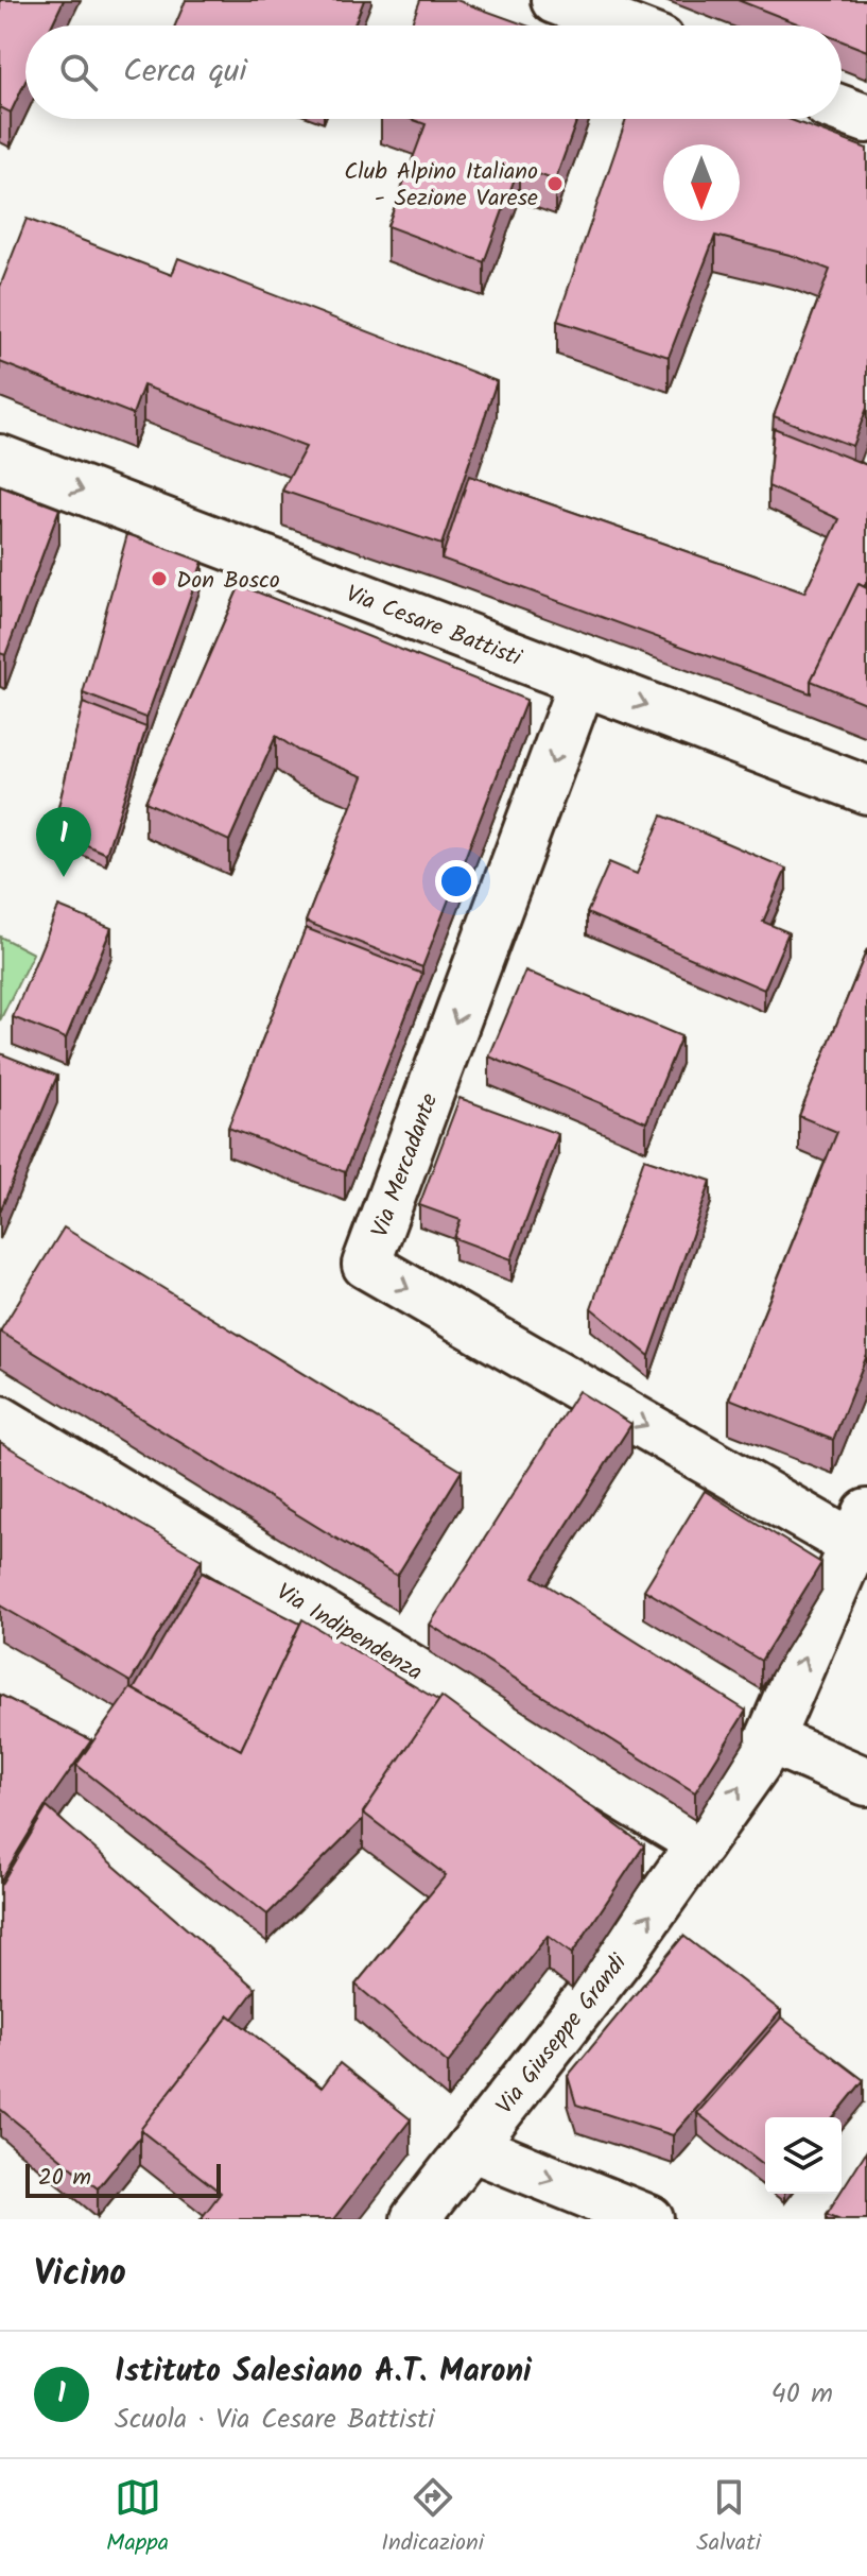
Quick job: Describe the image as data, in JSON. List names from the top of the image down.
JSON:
{
  "streets": {
    "street": [
      "Via Cesare Battisti",
      "Via Mercadante",
      "Via Indipendenza",
      "Via Giuseppe Grandi"
    ]
  },
  "crossings": [
    ["Via Cesare Battisti", "Via Mercadante"],
    ["Via Mercadante", "Via Giuseppe Grandi"],
    ["Via Indipendenza", "Via Giuseppe Grandi"]
  ],
  "one_way": ["Via Cesare Battisti", "Via Giuseppe Grandi"],
  "places": ["Club Alpino Italiano - Sezione Varese", "Don Bosco"],
  "scale_bar": "20 m",
  "north": "bottom",
  "page": {
    "search": "Cerca qui",
    "pins": "1",
    "scale": "20 m",
    "heading": "Vicino",
    "list": [
      {
        "mark": "1",
        "name": "Istituto Salesiano A.T. Maroni",
        "note": "Scuola · Via Cesare Battisti",
        "value": "40 m"
      }
    ],
    "nav": ["Mappa", "Indicazioni", "Salvati"]
  }
}
